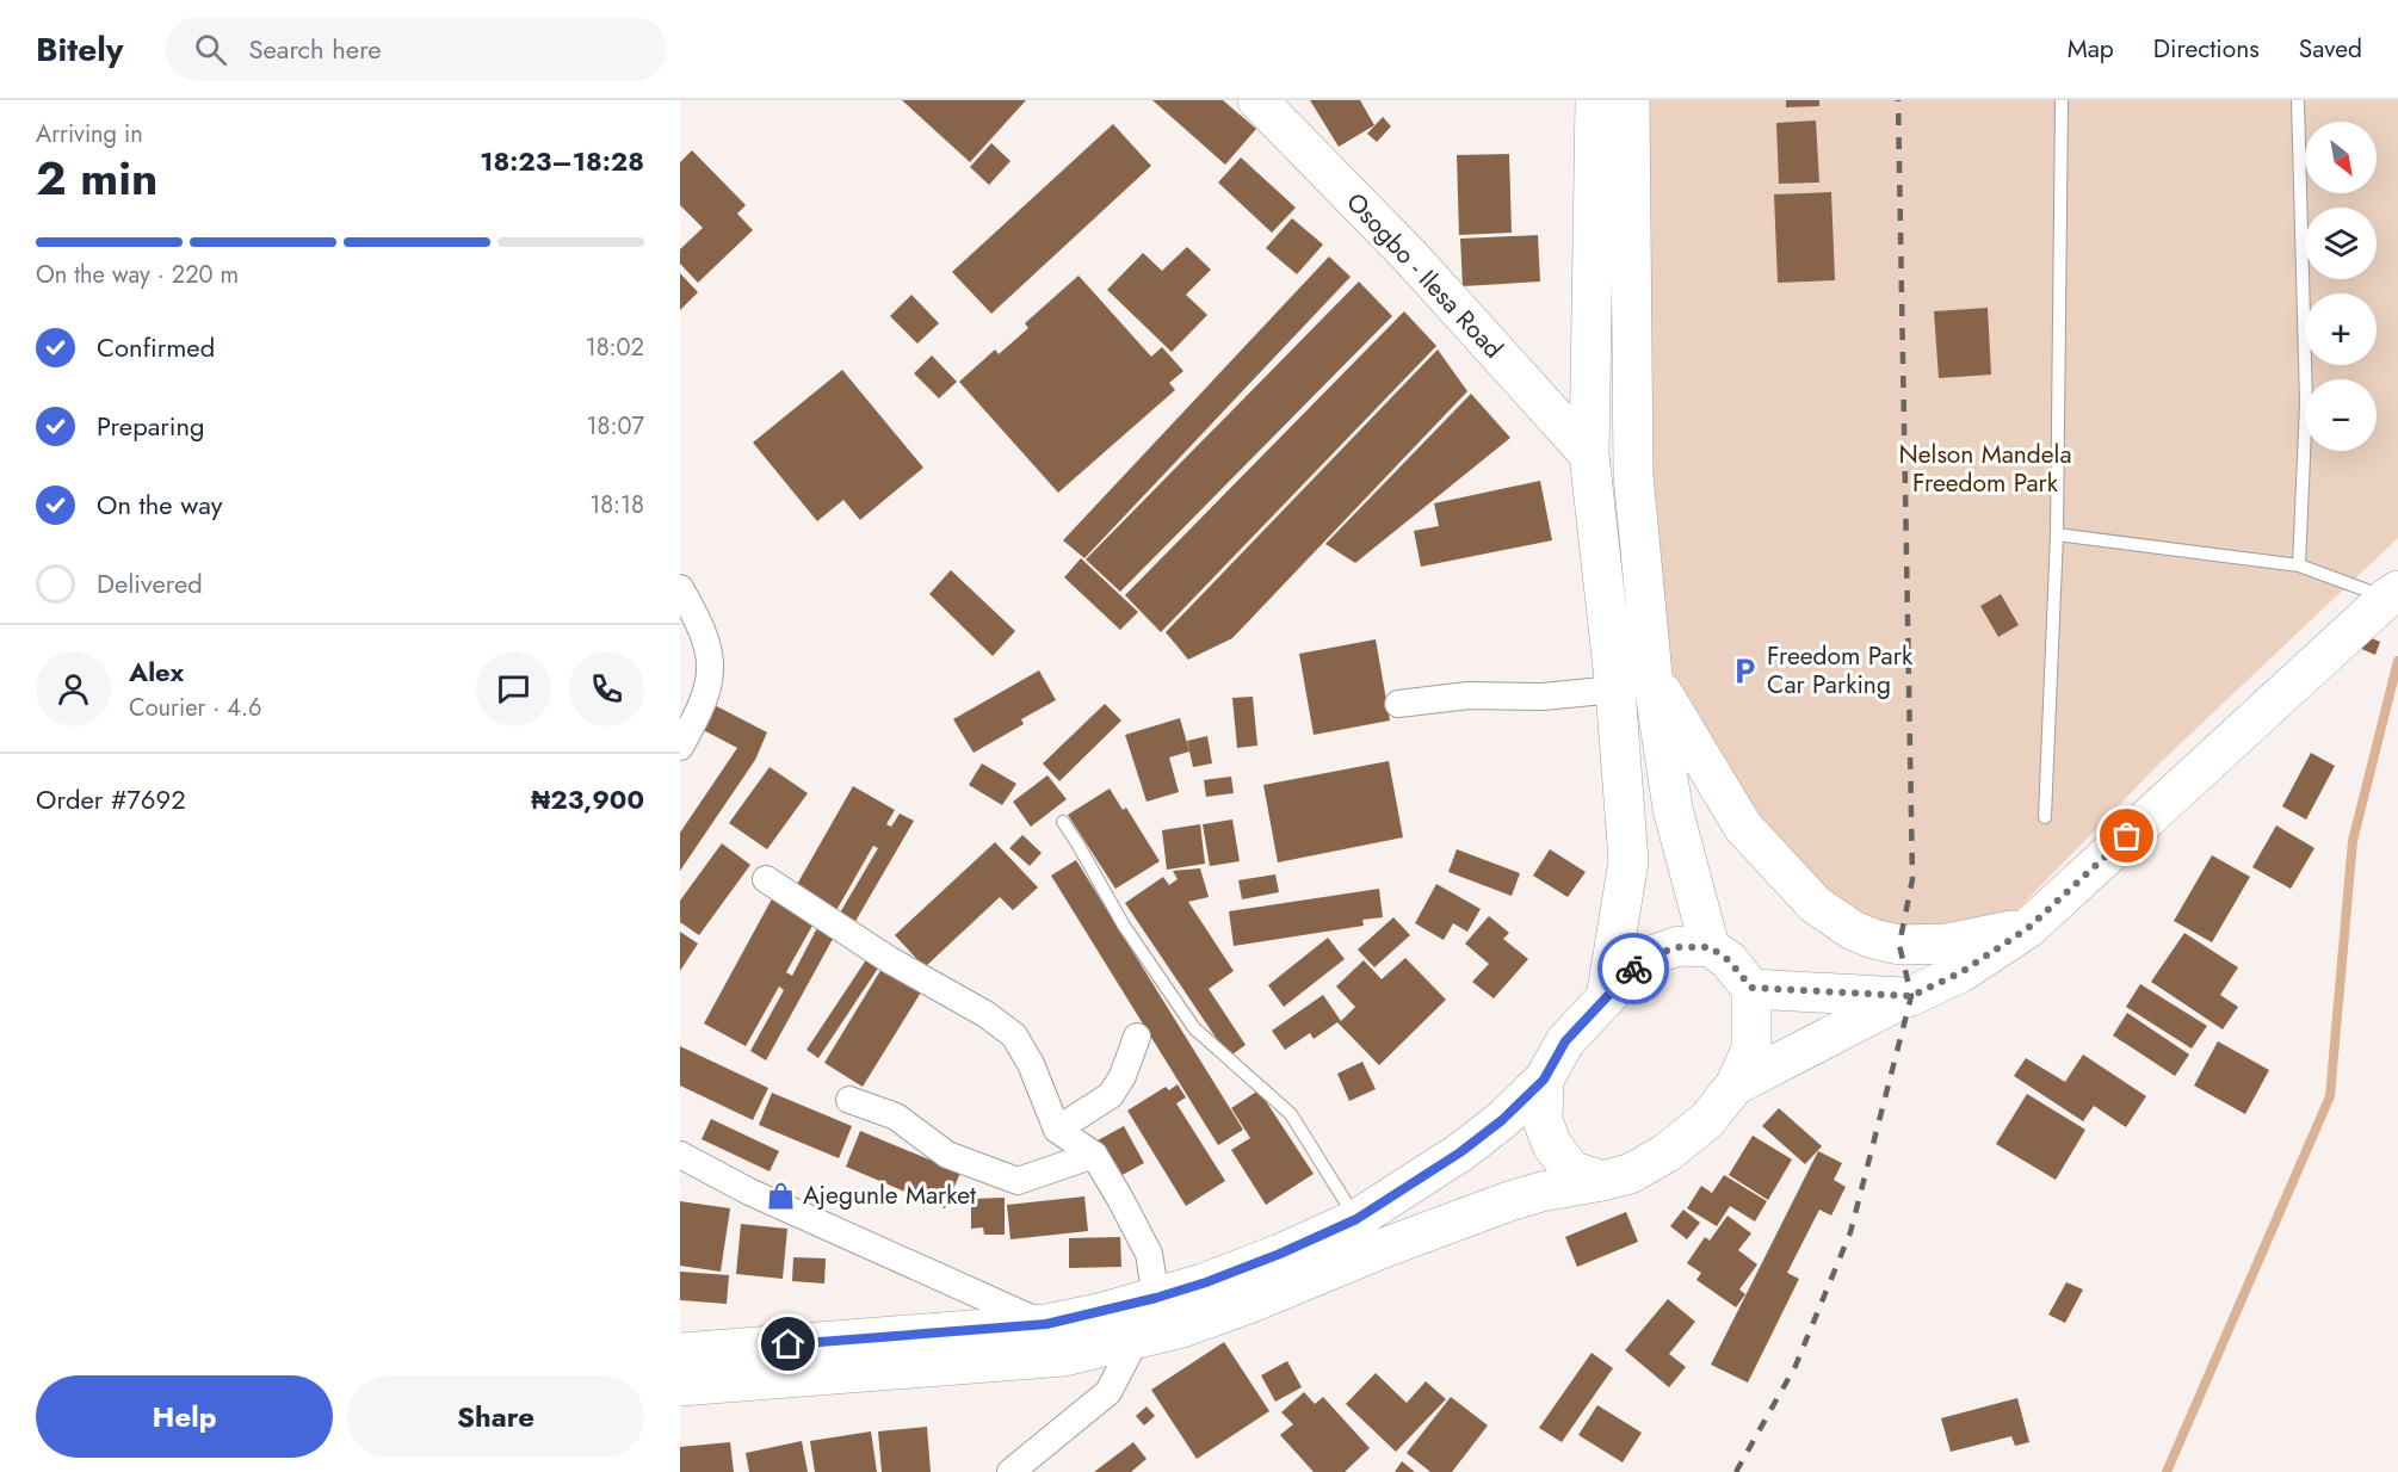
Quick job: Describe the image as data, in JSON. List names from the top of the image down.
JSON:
{
  "streets": {
    "main road": ["Osogbo - Ilesa Road"]
  },
  "parks": ["Nelson Mandela Freedom Park"],
  "places": {
    "parking": ["Freedom Park Car Parking"],
    "shop": ["Ajegunle Market"]
  },
  "north": "bottom right",
  "page": {
    "header": "Bitely",
    "search": "Search here",
    "nav": ["Map", "Directions", "Saved"],
    "heading": ["2 min", "Arriving in", "18:23–18:28"],
    "panel": [
      "Alex",
      "Courier · 4.6",
      "Order #7692",
      "₦23,900"
    ],
    "map_buttons": ["+", "−"],
    "bar": "On the way · 220 m",
    "list": [
      ["Confirmed", "18:02"],
      ["Preparing", "18:07"],
      ["On the way", "18:18"],
      "Delivered"
    ],
    "buttons": ["Help", "Share"]
  }
}
